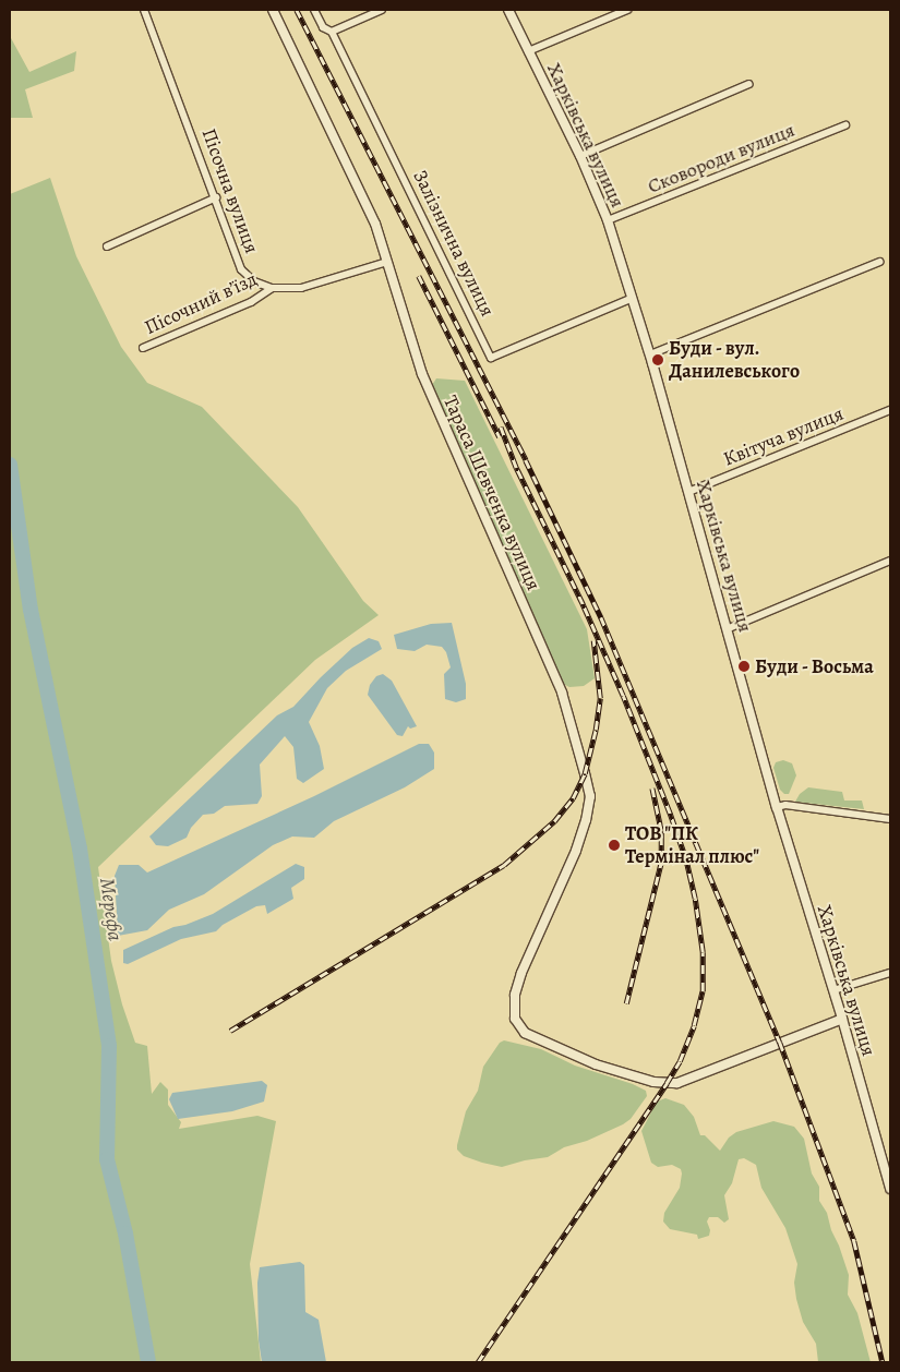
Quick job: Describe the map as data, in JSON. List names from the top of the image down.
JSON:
{
  "streets": {
    "street": [
      "Харківська вулиця",
      "Сковороди вулиця",
      "Пісочна вулиця",
      "Залізнична вулиця",
      "Пісочний в’їзд",
      "Квітуча вулиця",
      "Тараса Шевченка вулиця"
    ]
  },
  "crossings": [
    ["Харківська вулиця", "Сковороди вулиця"],
    ["Харківська вулиця", "Залізнична вулиця"],
    ["Харківська вулиця", "Квітуча вулиця"],
    ["Харківська вулиця", "Тараса Шевченка вулиця"],
    ["Пісочна вулиця", "Пісочний в’їзд"],
    ["Пісочна вулиця", "Тараса Шевченка вулиця"]
  ],
  "water": ["Мерефа"],
  "places": ["Буди - вул. Данилевського", "Буди - Восьма", "ТОВ \"ПК Термінал плюс\""]
}
